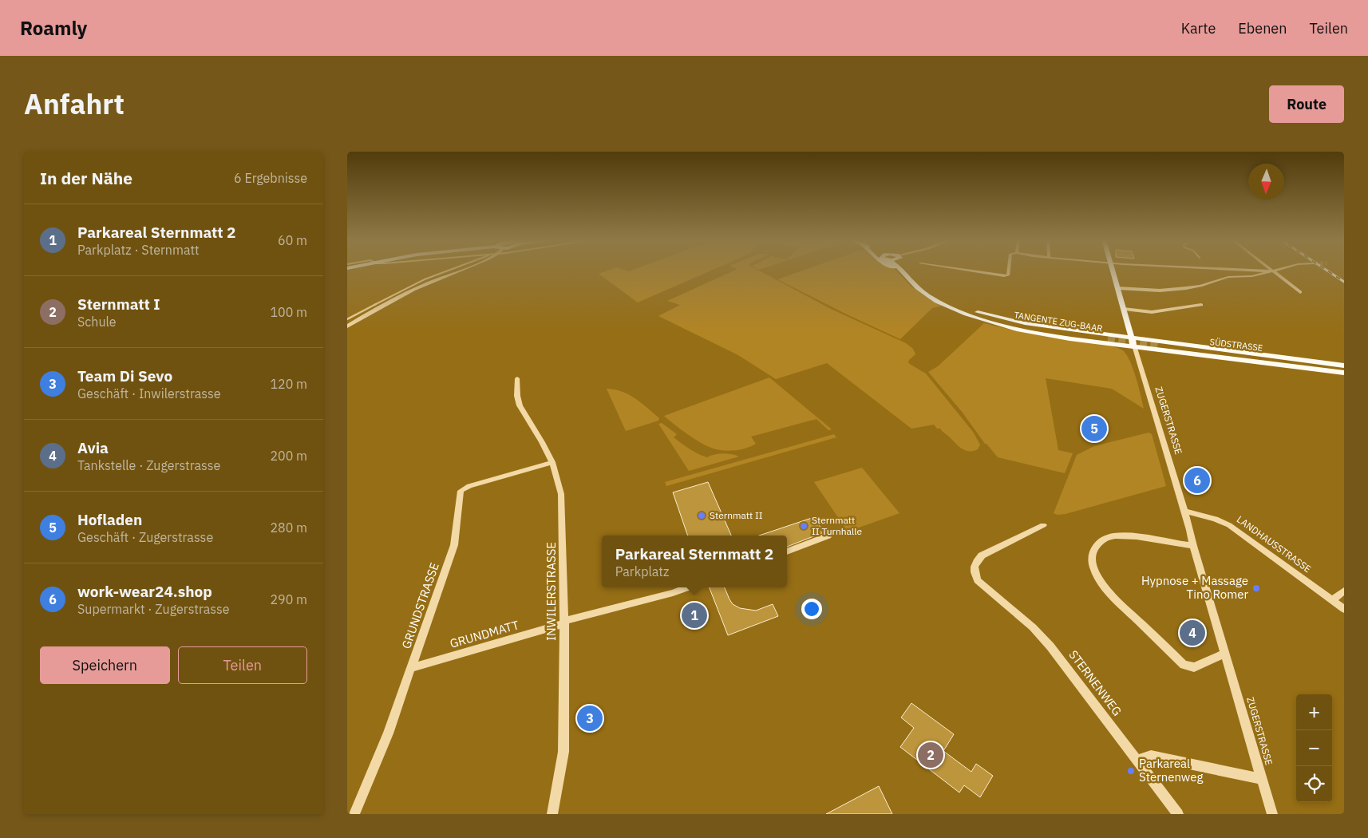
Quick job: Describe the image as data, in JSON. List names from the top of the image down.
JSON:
{
  "streets": {
    "main road": ["TANGENTE ZUG-BAAR", "SÜDSTRASSE", "ZUGERSTRASSE"],
    "street": [
      "LANDHAUSSTRASSE",
      "INWILERSTRASSE",
      "GRUNDSTRASSE",
      "GRUNDMATT",
      "STERNENWEG"
    ]
  },
  "crossings": [
    ["ZUGERSTRASSE", "LANDHAUSSTRASSE"],
    ["INWILERSTRASSE", "GRUNDSTRASSE"],
    ["INWILERSTRASSE", "GRUNDMATT"],
    ["GRUNDSTRASSE", "GRUNDMATT"]
  ],
  "places": [
    "Sternmatt II",
    "Sternmatt II Turnhalle",
    "Hypnose + Massage Tino Romer",
    "Parkareal Sternenweg"
  ],
  "north": "bottom",
  "page": {
    "header": "Roamly",
    "nav": ["Karte", "Ebenen", "Teilen"],
    "title": "Anfahrt",
    "buttons": [
      "Route",
      ["Speichern", "Teilen"]
    ],
    "heading": ["In der Nähe", "6 Ergebnisse"],
    "list": [
      {
        "mark": "1",
        "name": "Parkareal Sternmatt 2",
        "note": "Parkplatz · Sternmatt",
        "value": "60 m"
      },
      {
        "mark": "2",
        "name": "Sternmatt I",
        "note": "Schule",
        "value": "100 m"
      },
      {
        "mark": "3",
        "name": "Team Di Sevo",
        "note": "Geschäft · Inwilerstrasse",
        "value": "120 m"
      },
      {
        "mark": "4",
        "name": "Avia",
        "note": "Tankstelle · Zugerstrasse",
        "value": "200 m"
      },
      {
        "mark": "5",
        "name": "Hofladen",
        "note": "Geschäft · Zugerstrasse",
        "value": "280 m"
      },
      {
        "mark": "6",
        "name": "work-wear24.shop",
        "note": "Supermarkt · Zugerstrasse",
        "value": "290 m"
      }
    ],
    "pins": [
      "5",
      "6",
      "1",
      "4",
      "3",
      "2"
    ],
    "popup": ["Parkareal Sternmatt 2", "Parkplatz"],
    "map_buttons": ["+", "−"]
  }
}
